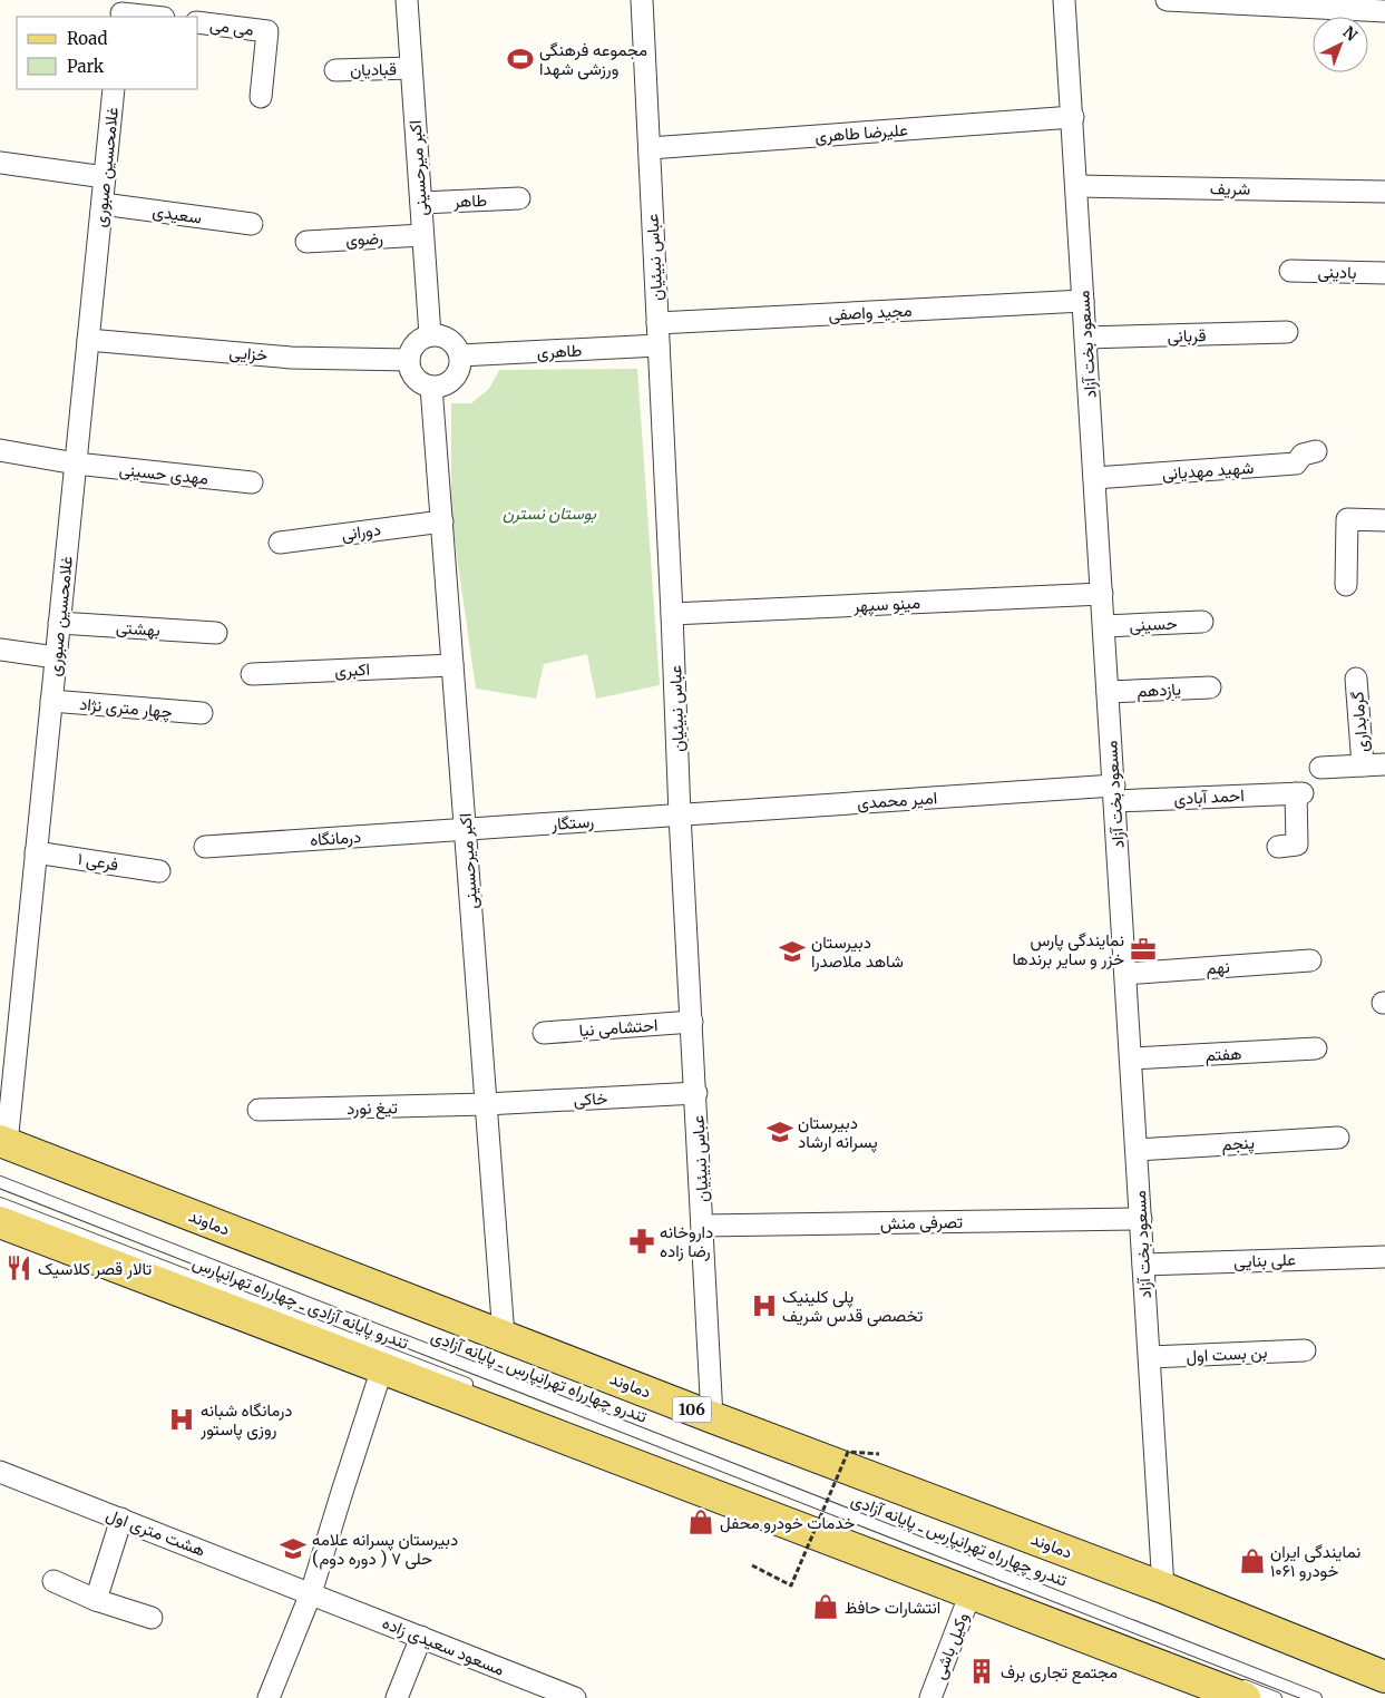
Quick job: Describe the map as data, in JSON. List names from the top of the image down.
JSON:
{
  "streets": {
    "main road": ["دماوند", "106"],
    "street": [
      "می می",
      "قبادیان",
      "علیرضا طاهری",
      "غلامحسین صبوری",
      "اکبر میرحسینی",
      "شریف",
      "طاهر",
      "سعیدی",
      "رضوی",
      "عباس نبیئیان",
      "بادینی",
      "مجید واصفی",
      "قربانی",
      "مسعود بخت آزاد",
      "طاهری",
      "خزایی",
      "شهید مهدیانی",
      "مهدی حسینی",
      "دورانی",
      "مینو سپهر",
      "حسینی",
      "بهشتی",
      "اکبری",
      "یازدهم",
      "چهار متری نژاد",
      "گرمابداری",
      "احمد آبادی",
      "امیر محمدی",
      "رستگار",
      "درمانگاه",
      "فرعی ۱",
      "نهم",
      "احتشامی نیا",
      "هفتم",
      "خاکی",
      "تیغ نورد",
      "پنجم",
      "تصرفی منش",
      "علی بنایی",
      "بن بست اول",
      "هشت متری اول",
      "مسعود سعیدی زاده",
      "وکیل باشی"
    ],
    "lane": ["تندرو پایانه آزادی ـ چهارراه تهرانپارس", "تندرو چهارراه تهرانپارس ـ پایانه آزادی"]
  },
  "crossings": [
    ["قبادیان", "اکبر میرحسینی"],
    ["علیرضا طاهری", "عباس نبیئیان"],
    ["علیرضا طاهری", "مسعود بخت آزاد"],
    ["غلامحسین صبوری", "سعیدی"],
    ["غلامحسین صبوری", "خزایی"],
    ["غلامحسین صبوری", "مهدی حسینی"],
    ["غلامحسین صبوری", "بهشتی"],
    ["غلامحسین صبوری", "چهار متری نژاد"],
    ["غلامحسین صبوری", "فرعی ۱"],
    ["غلامحسین صبوری", "دماوند"],
    ["اکبر میرحسینی", "طاهر"],
    ["اکبر میرحسینی", "رضوی"],
    ["اکبر میرحسینی", "طاهری"],
    ["اکبر میرحسینی", "خزایی"],
    ["اکبر میرحسینی", "دورانی"],
    ["اکبر میرحسینی", "اکبری"],
    ["اکبر میرحسینی", "رستگار"],
    ["اکبر میرحسینی", "درمانگاه"],
    ["اکبر میرحسینی", "خاکی"],
    ["اکبر میرحسینی", "تیغ نورد"],
    ["اکبر میرحسینی", "دماوند"],
    ["شریف", "مسعود بخت آزاد"],
    ["عباس نبیئیان", "مجید واصفی"],
    ["عباس نبیئیان", "طاهری"],
    ["عباس نبیئیان", "مینو سپهر"],
    ["عباس نبیئیان", "امیر محمدی"],
    ["عباس نبیئیان", "رستگار"],
    ["عباس نبیئیان", "احتشامی نیا"],
    ["عباس نبیئیان", "خاکی"],
    ["عباس نبیئیان", "دماوند"],
    ["عباس نبیئیان", "تصرفی منش"],
    ["مجید واصفی", "مسعود بخت آزاد"],
    ["قربانی", "مسعود بخت آزاد"],
    ["مسعود بخت آزاد", "شهید مهدیانی"],
    ["مسعود بخت آزاد", "مینو سپهر"],
    ["مسعود بخت آزاد", "حسینی"],
    ["مسعود بخت آزاد", "یازدهم"],
    ["مسعود بخت آزاد", "احمد آبادی"],
    ["مسعود بخت آزاد", "امیر محمدی"],
    ["مسعود بخت آزاد", "نهم"],
    ["مسعود بخت آزاد", "هفتم"],
    ["مسعود بخت آزاد", "پنجم"],
    ["مسعود بخت آزاد", "دماوند"],
    ["مسعود بخت آزاد", "تصرفی منش"],
    ["مسعود بخت آزاد", "علی بنایی"],
    ["مسعود بخت آزاد", "بن بست اول"],
    ["طاهری", "خزایی"],
    ["احمد آبادی", "امیر محمدی"],
    ["امیر محمدی", "رستگار"],
    ["رستگار", "درمانگاه"],
    ["خاکی", "تیغ نورد"],
    ["هشت متری اول", "مسعود سعیدی زاده"]
  ],
  "parks": ["بوستان نسترن"],
  "places": {
    "sports": ["مجموعه فرهنگی ورزشی شهدا"],
    "office": ["نمایندگی پارس خزر و سایر برندها"],
    "school or university": ["دبیرستان شاهد ملاصدرا", "دبیرستان پسرانه ارشاد", "دبیرستان پسرانه علامه حلی ۷ ( دوره دوم)"],
    "pharmacy": ["داروخانه رضا زاده"],
    "restaurant": ["تالار قصر کلاسیک"],
    "hospital": ["پلی کلینیک تخصصی قدس شریف", "درمانگاه شبانه روزی پاستور"],
    "shop": ["خدمات خودرو محفل", "نمایندگی ایران خودرو ۱۰۶۱", "انتشارات حافظ"],
    "building": ["مجتمع تجاری برف"]
  },
  "legend": ["Road", "Park"],
  "north": "top right"
}
